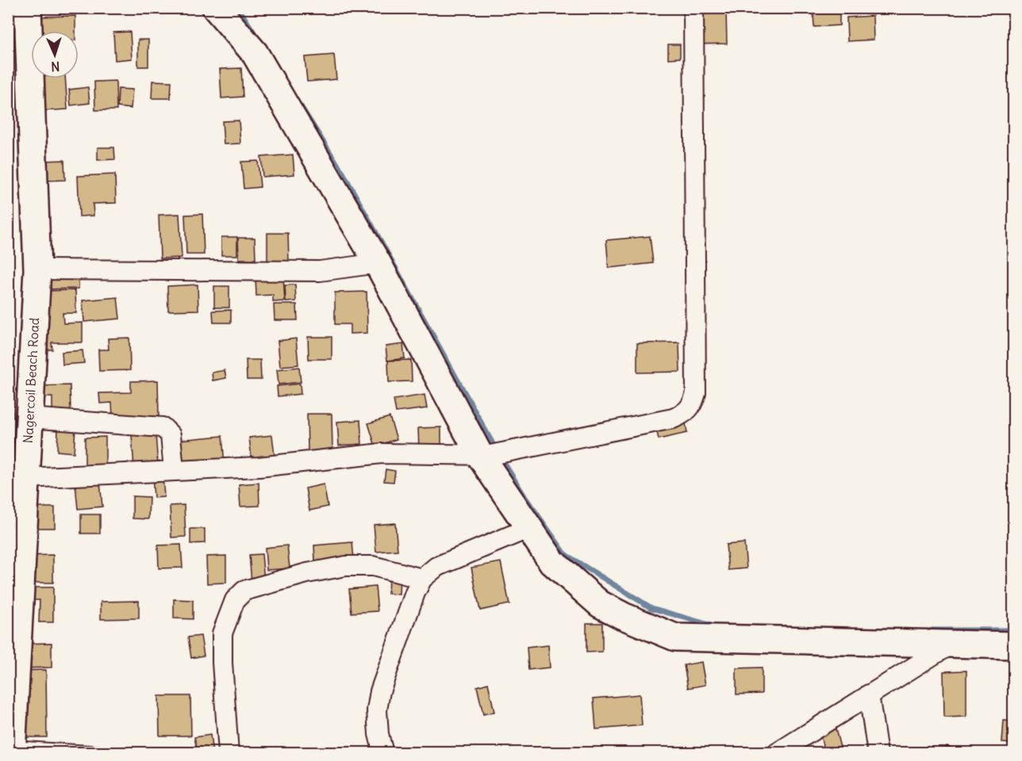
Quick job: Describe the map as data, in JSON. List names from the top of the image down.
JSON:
{
  "streets": {
    "street": ["Nagercoil Beach Road"]
  },
  "north": "bottom"
}
